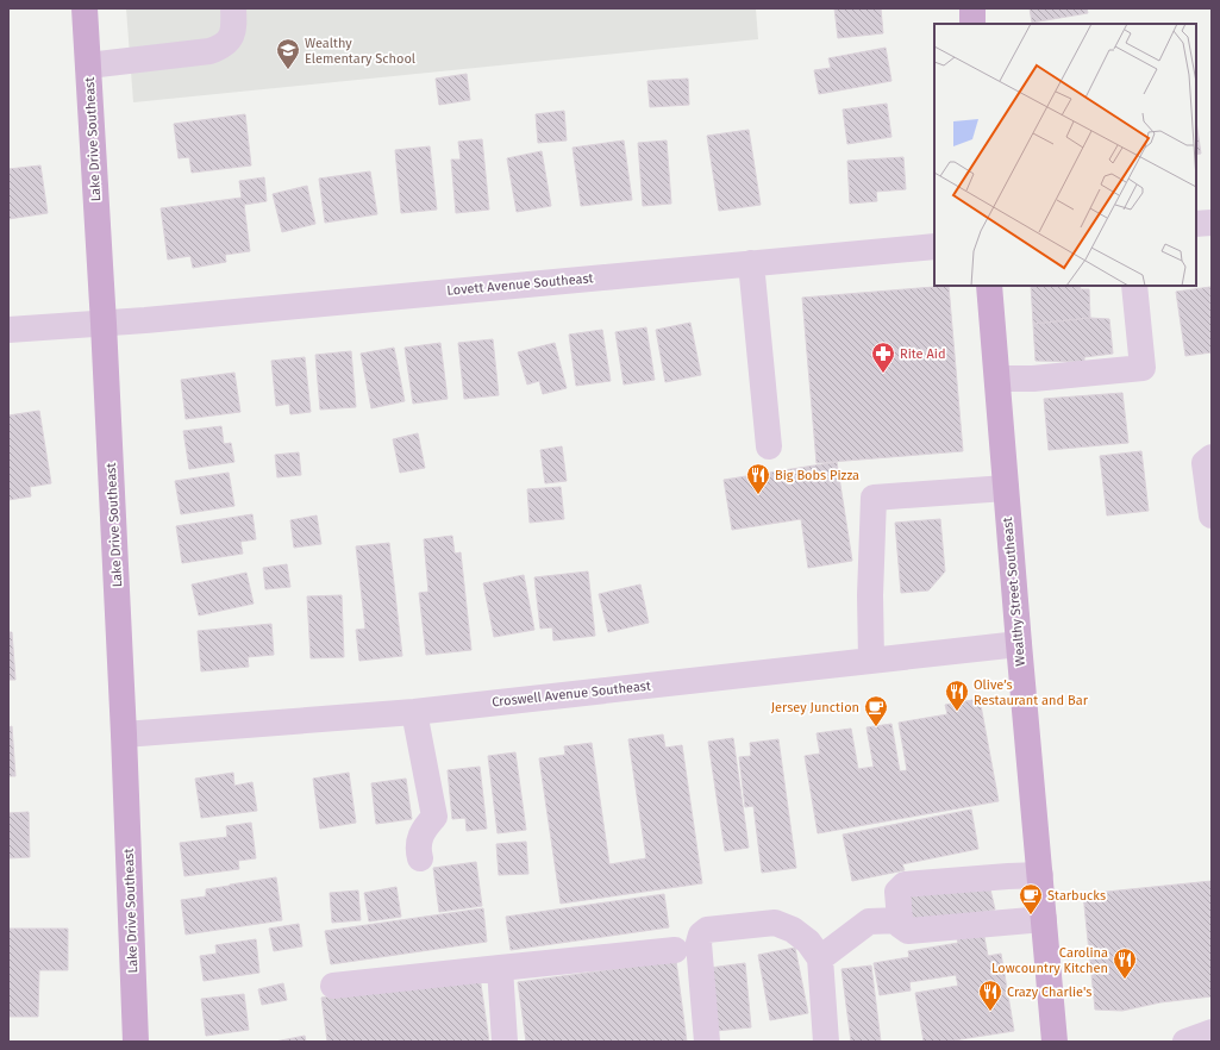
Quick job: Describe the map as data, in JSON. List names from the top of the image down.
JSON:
{
  "streets": {
    "main road": ["Lake Drive Southeast", "Wealthy Street Southeast"],
    "street": ["Lovett Avenue Southeast", "Croswell Avenue Southeast"]
  },
  "crossings": [
    ["Lake Drive Southeast", "Lovett Avenue Southeast"],
    ["Lake Drive Southeast", "Croswell Avenue Southeast"],
    ["Wealthy Street Southeast", "Croswell Avenue Southeast"]
  ],
  "places": {
    "school or university": ["Wealthy Elementary School"],
    "pharmacy": ["Rite Aid"],
    "restaurant": [
      "Big Bobs Pizza",
      "Olive’s Restaurant and Bar",
      "Carolina Lowcountry Kitchen",
      "Crazy Charlie's"
    ],
    "cafe": ["Jersey Junction", "Starbucks"]
  }
}
